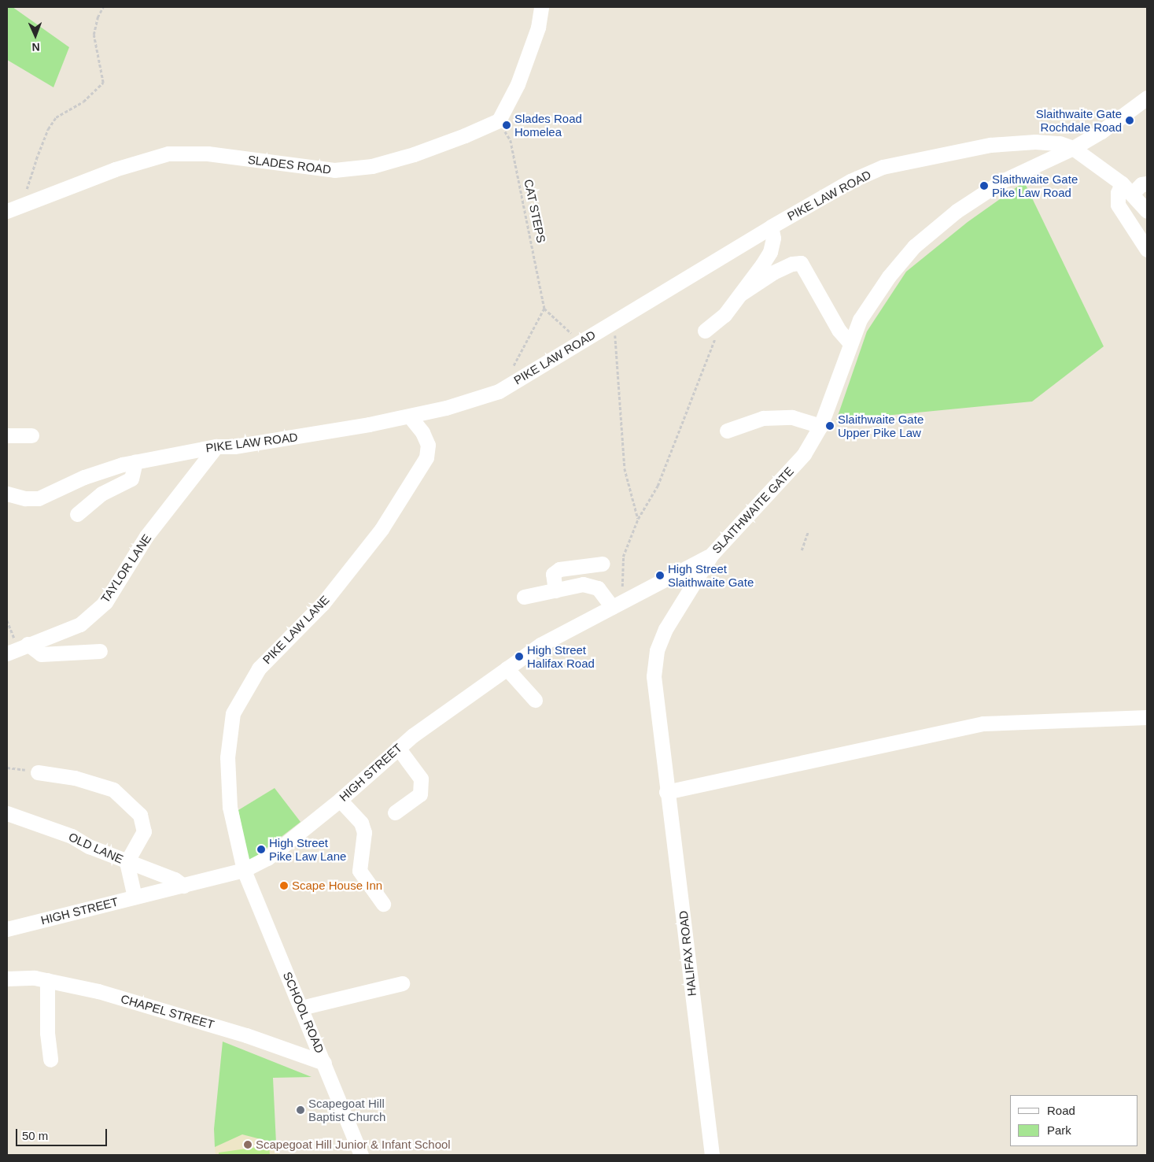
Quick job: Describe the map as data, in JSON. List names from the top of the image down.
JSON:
{
  "streets": {
    "street": [
      "SLADES ROAD",
      "PIKE LAW ROAD",
      "SLAITHWAITE GATE",
      "TAYLOR LANE",
      "PIKE LAW LANE",
      "HIGH STREET",
      "OLD LANE",
      "HALIFAX ROAD",
      "CHAPEL STREET",
      "SCHOOL ROAD"
    ],
    "path": ["CAT STEPS"]
  },
  "crossings": [
    ["SLADES ROAD", "CAT STEPS"],
    ["PIKE LAW ROAD", "SLAITHWAITE GATE"],
    ["PIKE LAW ROAD", "TAYLOR LANE"],
    ["PIKE LAW ROAD", "PIKE LAW LANE"],
    ["SLAITHWAITE GATE", "HIGH STREET"],
    ["SLAITHWAITE GATE", "HALIFAX ROAD"],
    ["PIKE LAW LANE", "HIGH STREET"],
    ["PIKE LAW LANE", "SCHOOL ROAD"],
    ["HIGH STREET", "OLD LANE"],
    ["HIGH STREET", "SCHOOL ROAD"],
    ["CHAPEL STREET", "SCHOOL ROAD"]
  ],
  "places": [
    "Slaithwaite Gate Rochdale Road",
    "Slades Road Homelea",
    "Slaithwaite Gate Pike Law Road",
    "Slaithwaite Gate Upper Pike Law",
    "High Street Slaithwaite Gate",
    "High Street Halifax Road",
    "High Street Pike Law Lane",
    "Scape House Inn",
    "Scapegoat Hill Baptist Church",
    "Scapegoat Hill Junior & Infant School"
  ],
  "legend": ["Road", "Park"],
  "scale_bar": "50 m",
  "north": "bottom"
}
